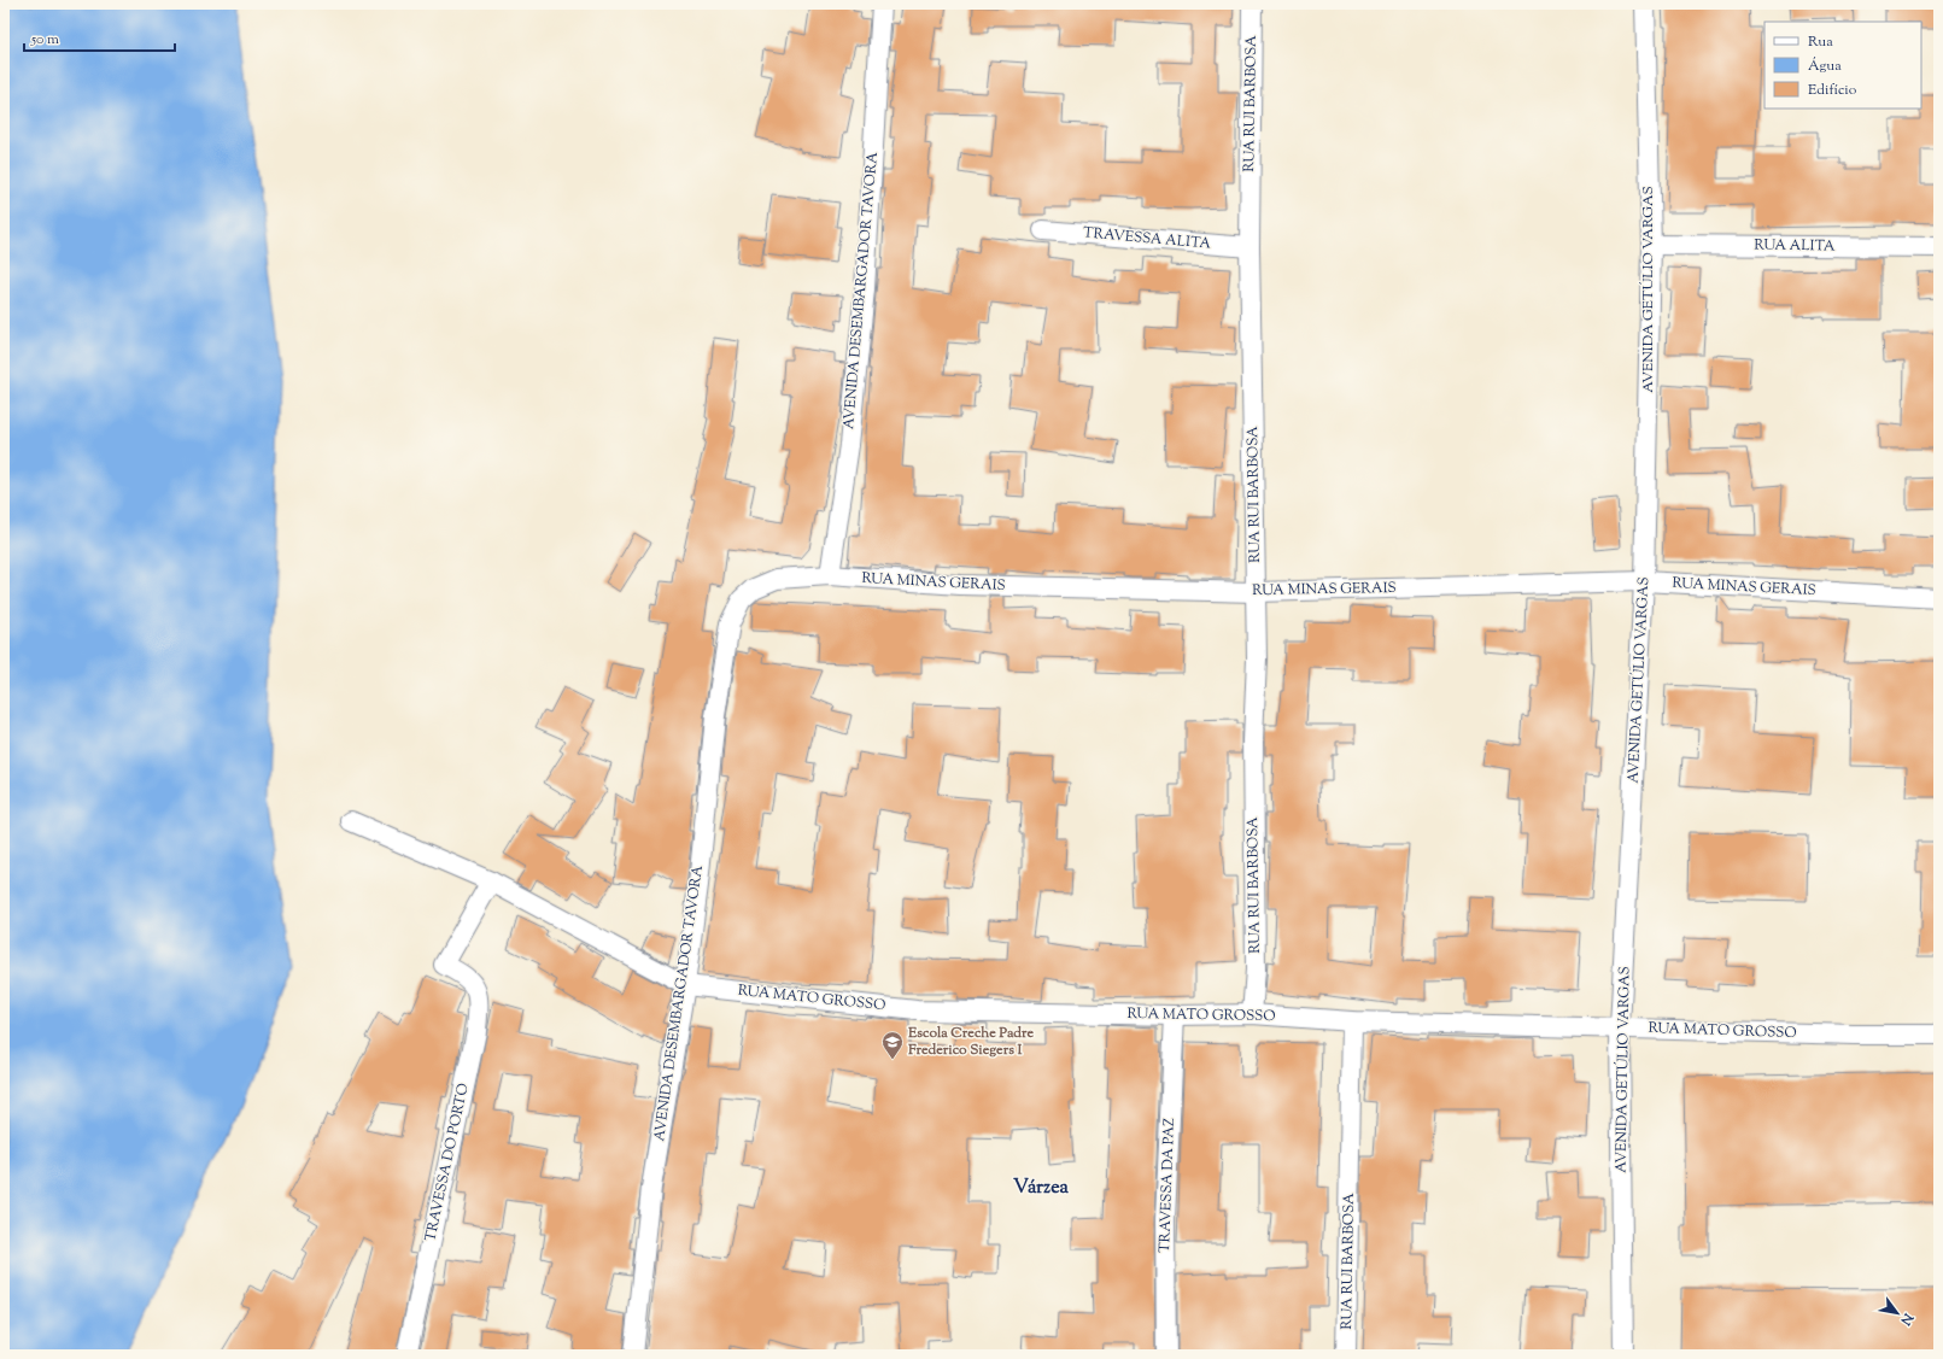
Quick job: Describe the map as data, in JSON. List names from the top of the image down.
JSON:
{
  "streets": {
    "street": [
      "RUA RUI BARBOSA",
      "TRAVESSA ALITA",
      "RUA ALITA",
      "AVENIDA GETÚLIO VARGAS",
      "AVENIDA DESEMBARGADOR TAVORA",
      "RUA MINAS GERAIS",
      "RUA MATO GROSSO",
      "TRAVESSA DO PORTO",
      "TRAVESSA DA PAZ"
    ]
  },
  "crossings": [
    ["RUA RUI BARBOSA", "TRAVESSA ALITA"],
    ["RUA RUI BARBOSA", "RUA MINAS GERAIS"],
    ["RUA RUI BARBOSA", "RUA MATO GROSSO"],
    ["RUA ALITA", "AVENIDA GETÚLIO VARGAS"],
    ["AVENIDA GETÚLIO VARGAS", "RUA MINAS GERAIS"],
    ["AVENIDA GETÚLIO VARGAS", "RUA MATO GROSSO"],
    ["AVENIDA DESEMBARGADOR TAVORA", "RUA MINAS GERAIS"],
    ["AVENIDA DESEMBARGADOR TAVORA", "RUA MATO GROSSO"],
    ["RUA MATO GROSSO", "TRAVESSA DO PORTO"],
    ["RUA MATO GROSSO", "TRAVESSA DA PAZ"]
  ],
  "districts": ["Várzea"],
  "places": {
    "school or university": ["Escola Creche Padre Frederico Siegers I"]
  },
  "legend": ["Rua", "Água", "Edifício"],
  "scale_bar": "50 m",
  "north": "bottom right"
}
